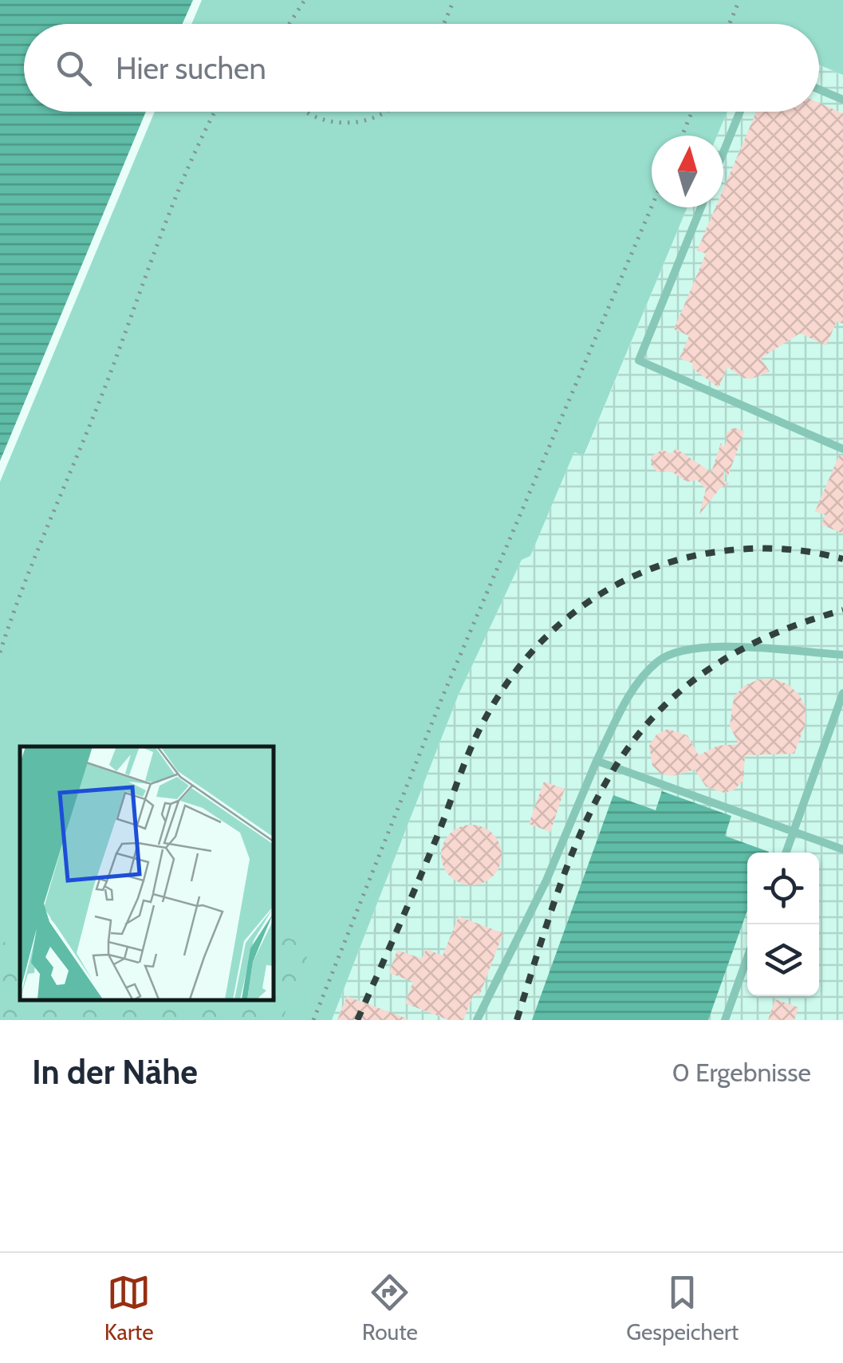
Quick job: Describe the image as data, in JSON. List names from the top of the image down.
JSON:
{
  "north": "top",
  "page": {
    "search": "Hier suchen",
    "heading": ["In der Nähe", "0 Ergebnisse"],
    "nav": ["Karte", "Route", "Gespeichert"]
  }
}
